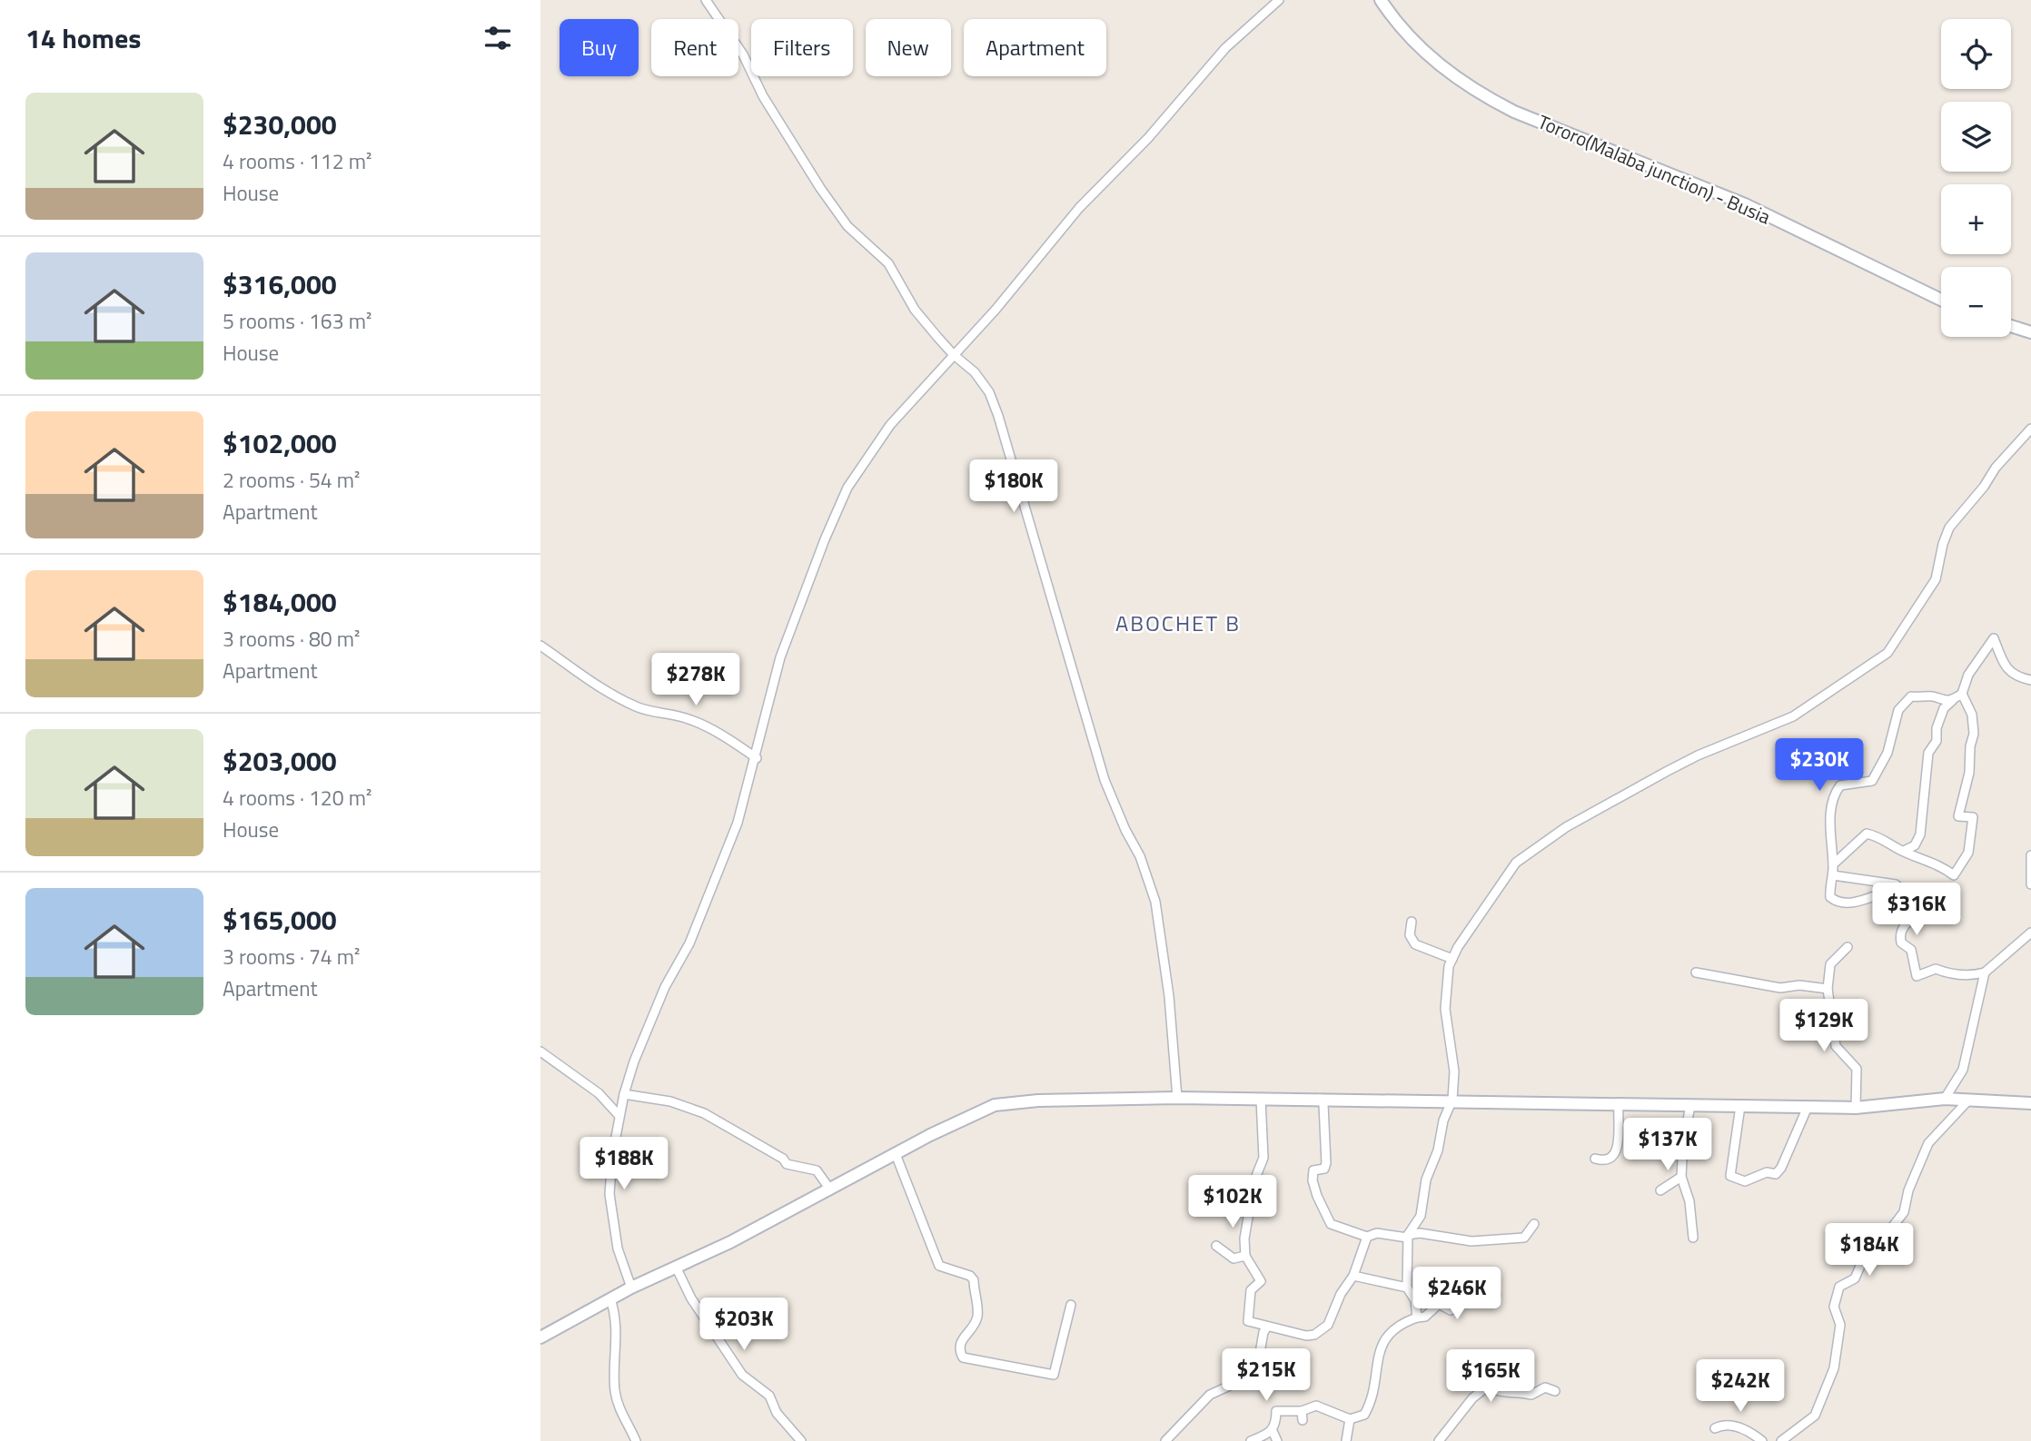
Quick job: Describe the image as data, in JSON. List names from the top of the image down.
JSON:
{
  "streets": {
    "main road": ["Tororo(Malaba junction) - Busia"]
  },
  "districts": ["ABOCHET B"],
  "page": {
    "heading": "14 homes",
    "map_buttons": ["+", "−"],
    "chip": [
      "Buy",
      "Rent",
      "Filters",
      "New",
      "Apartment"
    ],
    "list": [
      {
        "name": "$230,000",
        "note": "4 rooms · 112 m² · House"
      },
      {
        "name": "$316,000",
        "note": "5 rooms · 163 m² · House"
      },
      {
        "name": "$102,000",
        "note": "2 rooms · 54 m² · Apartment"
      },
      {
        "name": "$184,000",
        "note": "3 rooms · 80 m² · Apartment"
      },
      {
        "name": "$203,000",
        "note": "4 rooms · 120 m² · House"
      },
      {
        "name": "$165,000",
        "note": "3 rooms · 74 m² · Apartment"
      }
    ],
    "price": [
      "$180K",
      "$278K",
      "$230K",
      "$316K",
      "$129K",
      "$137K",
      "$188K",
      "$102K",
      "$184K",
      "$246K",
      "$203K",
      "$215K",
      "$165K",
      "$242K"
    ]
  }
}
